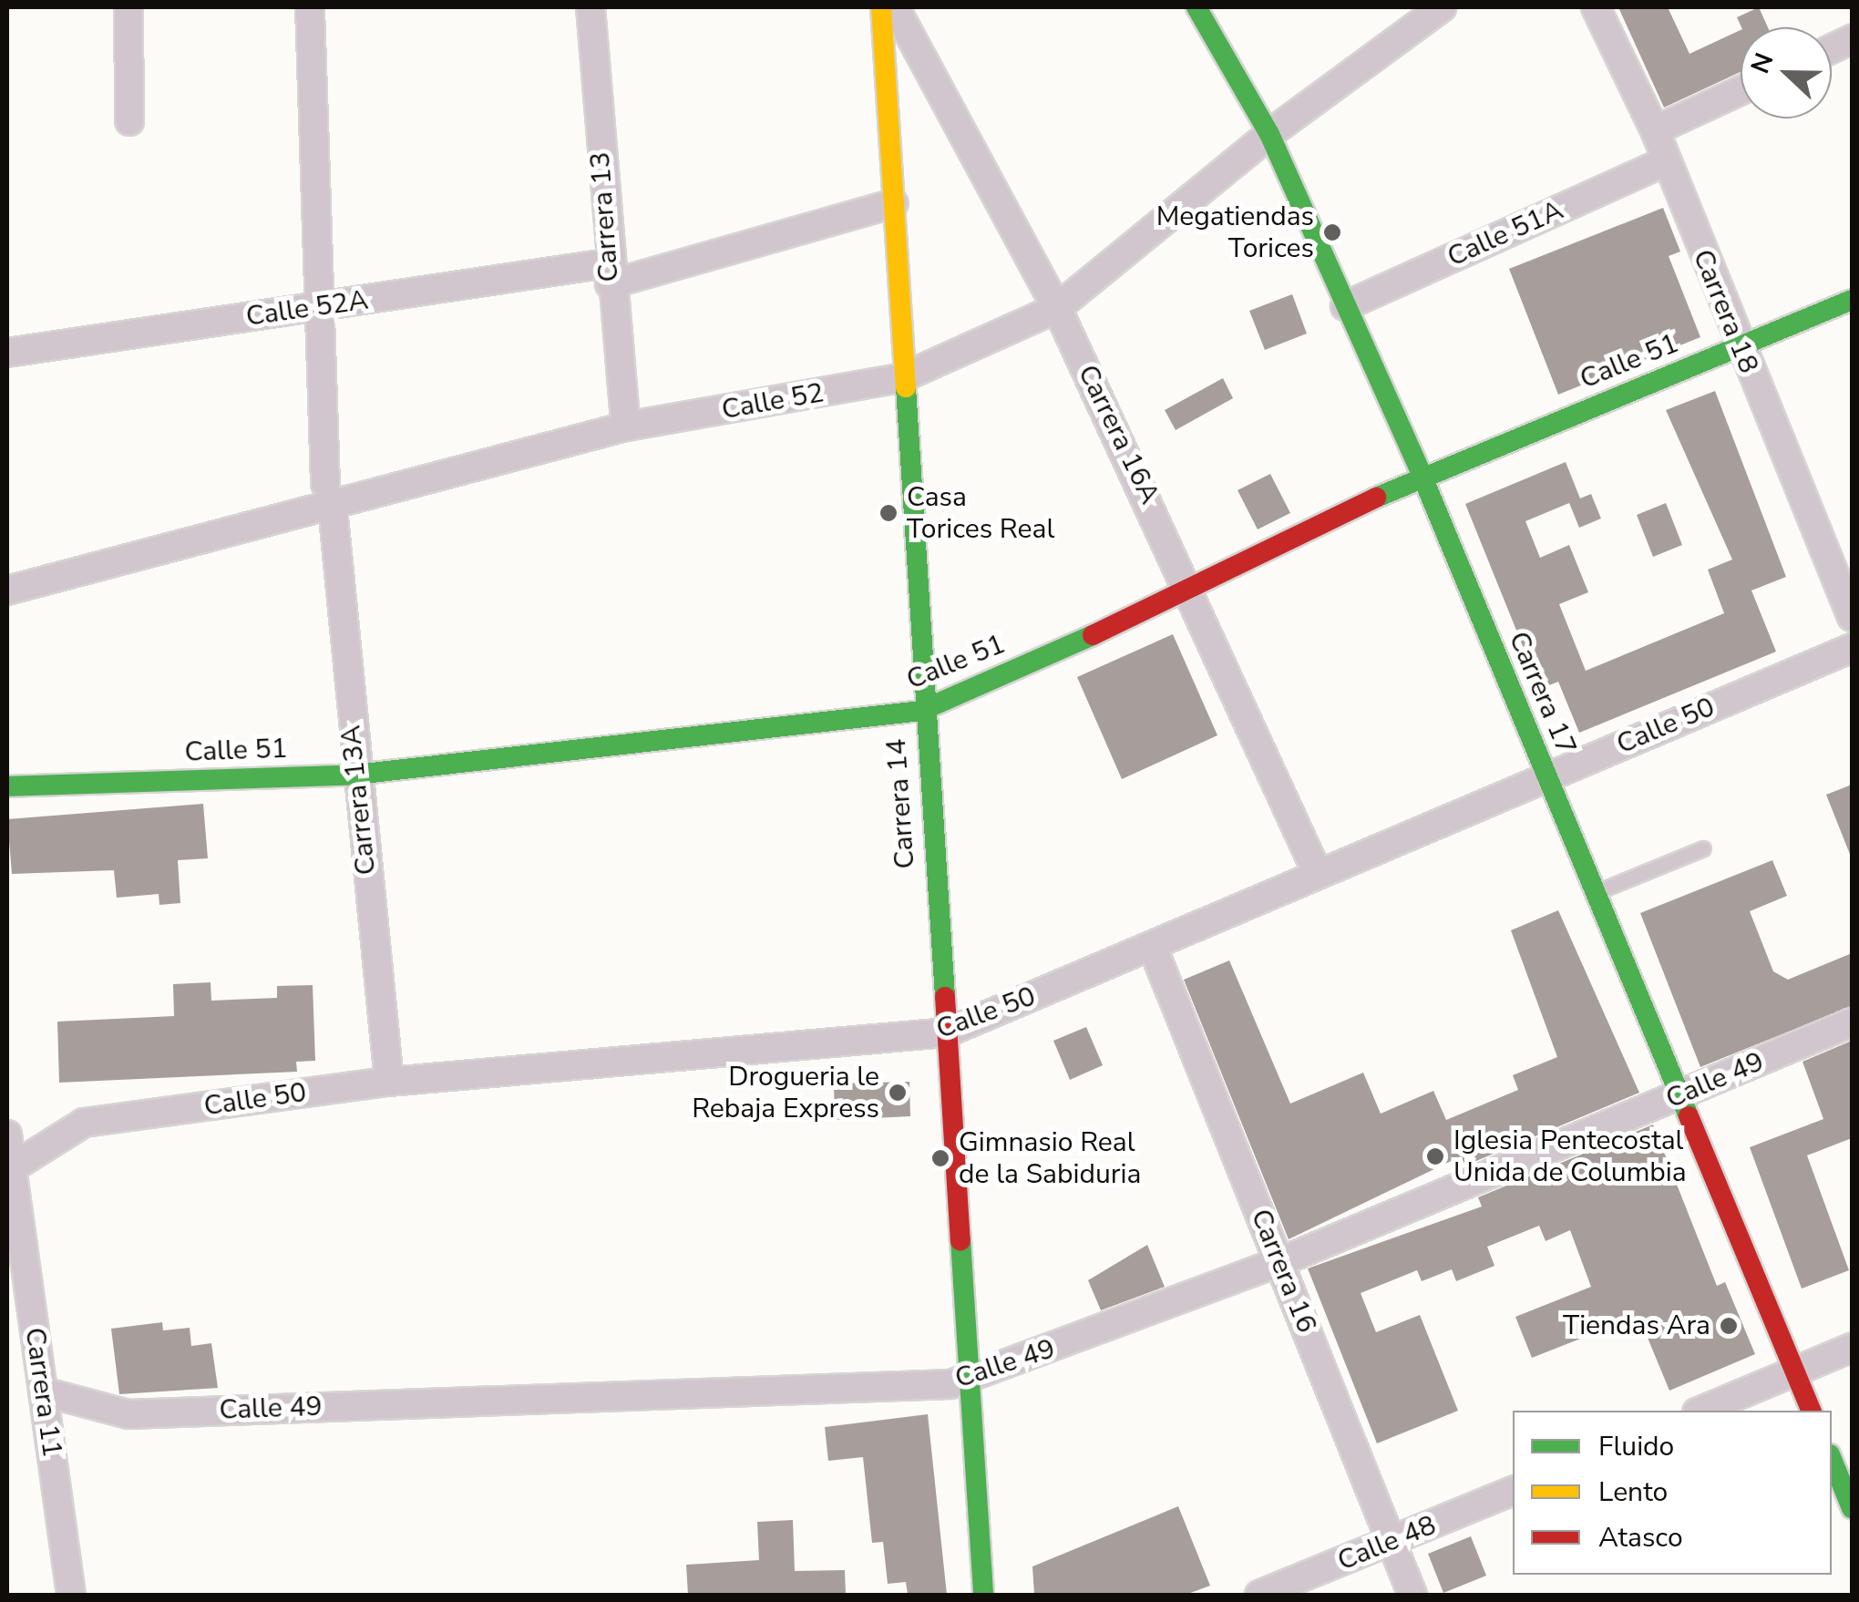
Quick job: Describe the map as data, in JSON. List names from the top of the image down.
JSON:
{
  "streets": {
    "main road": ["Calle 51", "Carrera 17", "Carrera 14"],
    "street": [
      "Carrera 13",
      "Calle 51A",
      "Calle 52A",
      "Carrera 18",
      "Calle 52",
      "Carrera 16A",
      "Calle 50",
      "Carrera 13A",
      "Calle 49",
      "Carrera 16",
      "Carrera 11",
      "Calle 48"
    ]
  },
  "crossings": [
    ["Carrera 13", "Calle 52A"],
    ["Carrera 13", "Calle 52"],
    ["Calle 51A", "Carrera 18"],
    ["Calle 51A", "Carrera 17"],
    ["Calle 52A", "Carrera 14"],
    ["Carrera 18", "Calle 51"],
    ["Calle 51", "Carrera 16A"],
    ["Calle 51", "Carrera 17"],
    ["Calle 51", "Carrera 13A"],
    ["Calle 51", "Carrera 14"],
    ["Calle 52", "Carrera 16A"],
    ["Calle 52", "Carrera 17"],
    ["Calle 52", "Carrera 14"],
    ["Carrera 16A", "Calle 50"],
    ["Carrera 17", "Calle 50"],
    ["Carrera 17", "Calle 49"],
    ["Calle 50", "Carrera 13A"],
    ["Calle 50", "Carrera 14"],
    ["Calle 50", "Carrera 16"],
    ["Calle 50", "Carrera 11"],
    ["Carrera 14", "Calle 49"],
    ["Calle 49", "Carrera 16"],
    ["Calle 49", "Carrera 11"],
    ["Carrera 16", "Calle 48"]
  ],
  "places": [
    "Megatiendas Torices",
    "Casa Torices Real",
    "Drogueria le Rebaja Express",
    "Iglesia Pentecostal Unida de Columbia",
    "Gimnasio Real de la Sabiduria",
    "Tiendas Ara"
  ],
  "legend": ["Fluido", "Lento", "Atasco"],
  "north": "left"
}
